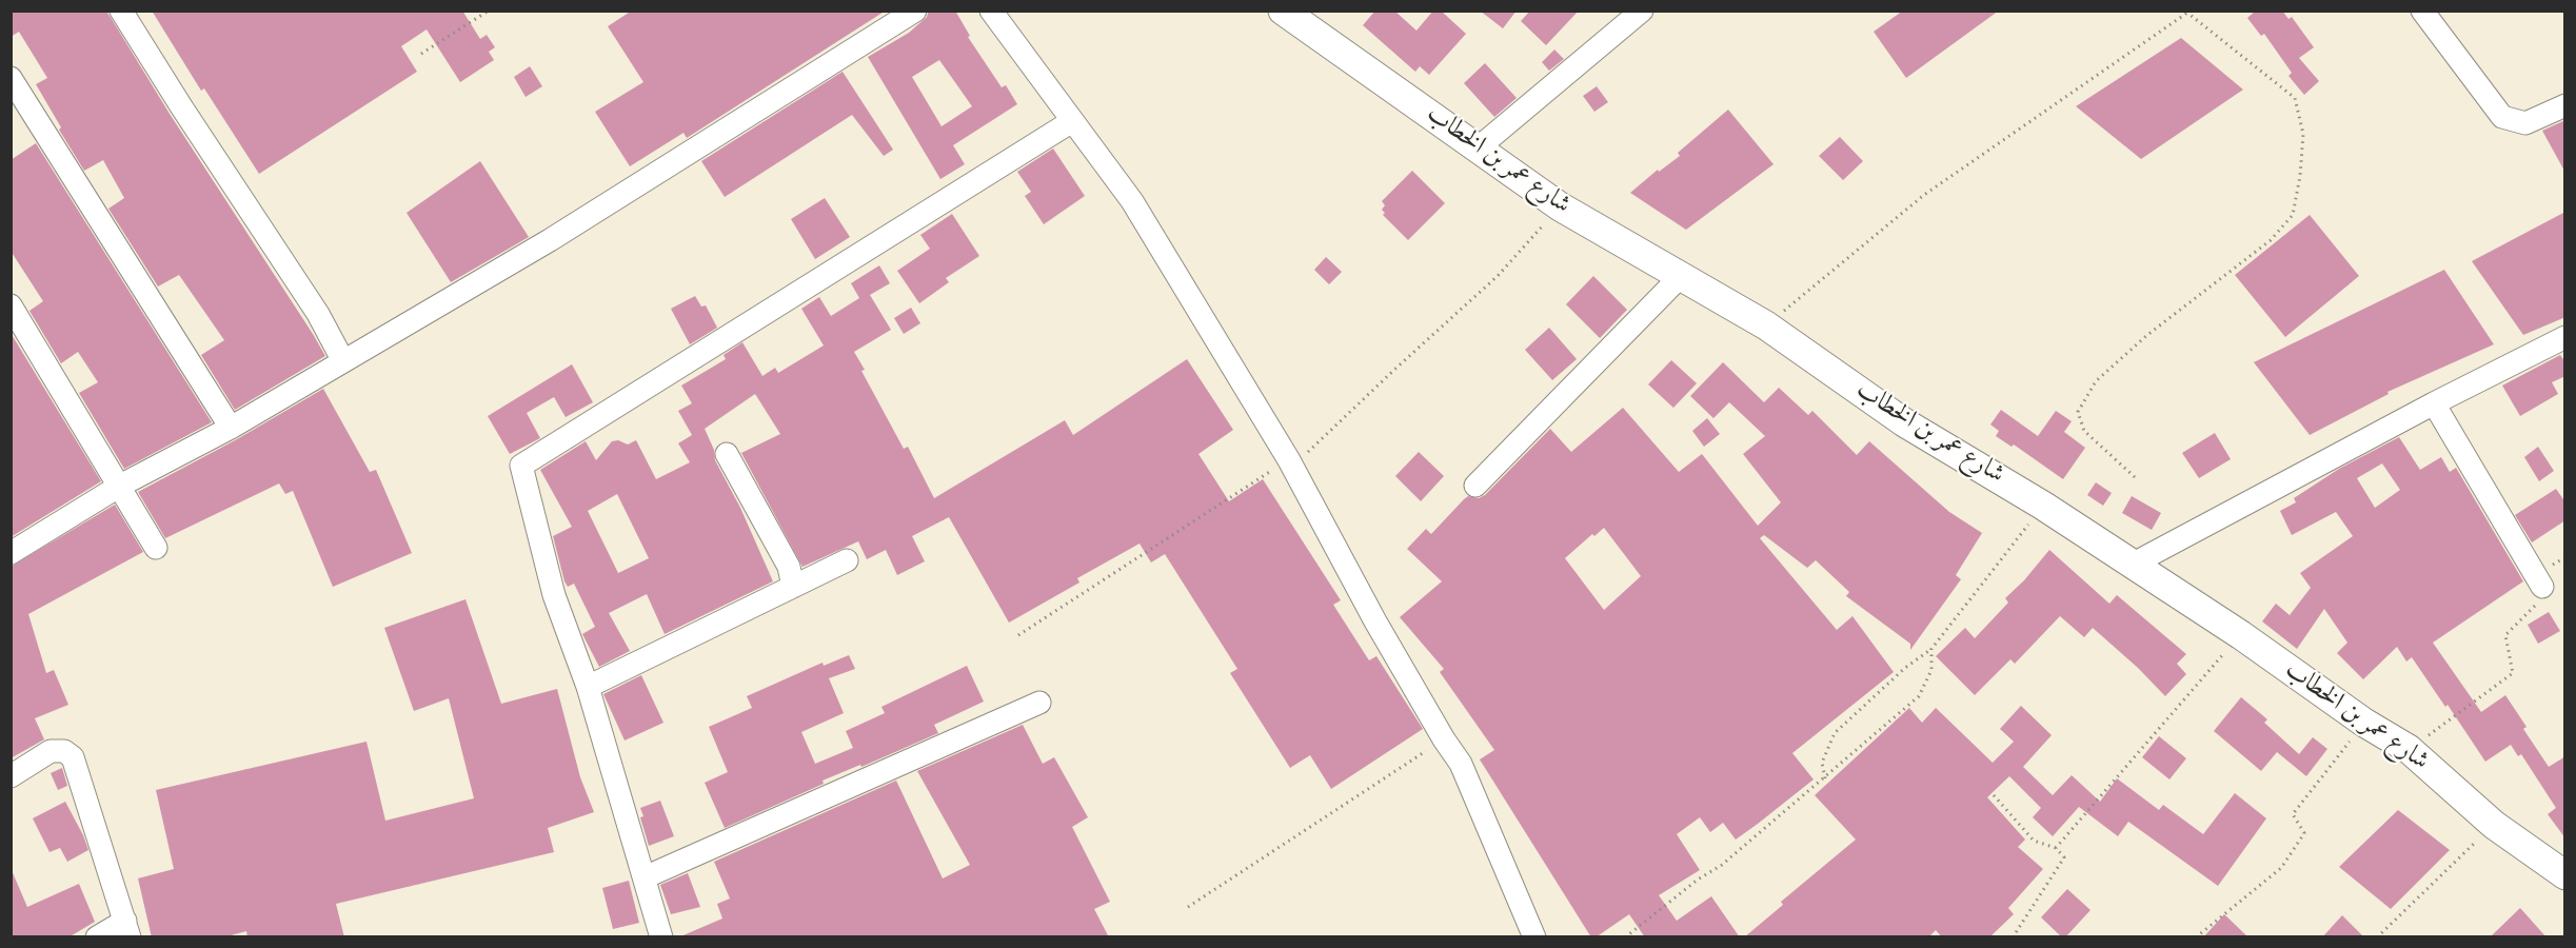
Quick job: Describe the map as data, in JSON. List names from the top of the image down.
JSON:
{
  "streets": {
    "main road": ["شارع عمر بن الخطاب"]
  }
}
